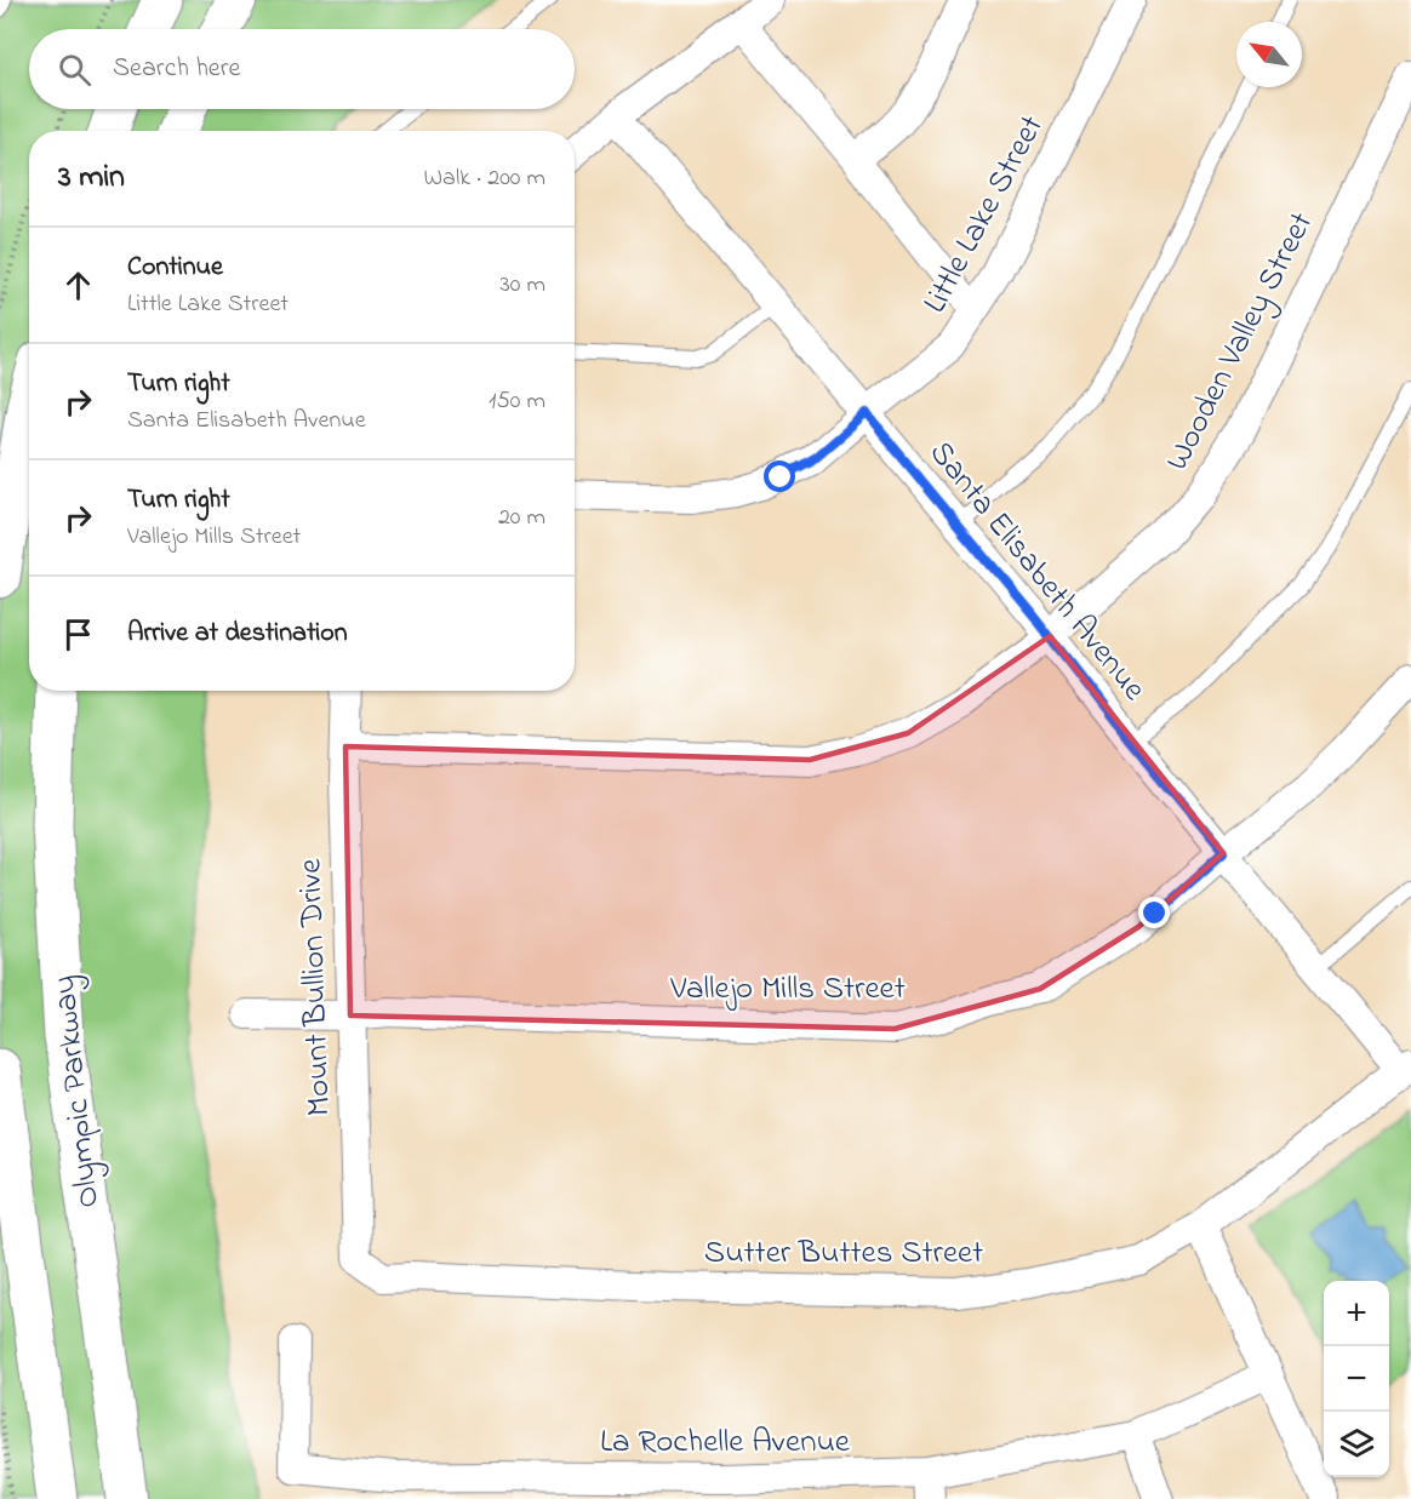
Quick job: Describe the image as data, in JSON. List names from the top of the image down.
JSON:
{
  "streets": {
    "main road": ["Olympic Parkway"],
    "street": [
      "Little Lake Street",
      "Wooden Valley Street",
      "Santa Elisabeth Avenue",
      "Vallejo Mills Street",
      "Mount Bullion Drive",
      "Sutter Buttes Street",
      "La Rochelle Avenue"
    ]
  },
  "crossings": [
    ["Little Lake Street", "Santa Elisabeth Avenue"],
    ["Wooden Valley Street", "Santa Elisabeth Avenue"],
    ["Wooden Valley Street", "Mount Bullion Drive"],
    ["Santa Elisabeth Avenue", "Vallejo Mills Street"],
    ["Santa Elisabeth Avenue", "Sutter Buttes Street"],
    ["Vallejo Mills Street", "Mount Bullion Drive"],
    ["Mount Bullion Drive", "Sutter Buttes Street"]
  ],
  "north": "top left",
  "page": {
    "search": "Search here",
    "heading": ["3 min", "Walk · 200 m"],
    "list": [
      ["Continue", "Little Lake Street", "30 m"],
      ["Turn right", "Santa Elisabeth Avenue", "150 m"],
      ["Turn right", "Vallejo Mills Street", "20 m"],
      "Arrive at destination"
    ],
    "map_buttons": ["+", "−"]
  }
}
